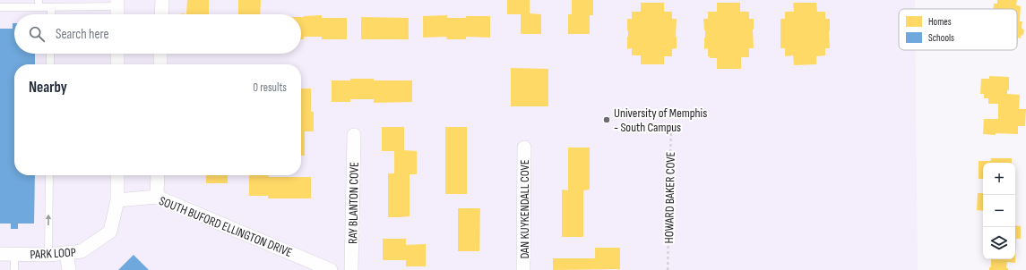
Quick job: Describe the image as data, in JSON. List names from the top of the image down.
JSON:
{
  "streets": {
    "street": [
      "RAY BLANTON COVE",
      "DAN KUYKENDALL COVE",
      "SOUTH BUFORD ELLINGTON DRIVE",
      "PARK LOOP"
    ],
    "path": ["HOWARD BAKER COVE"]
  },
  "crossings": [
    ["SOUTH BUFORD ELLINGTON DRIVE", "PARK LOOP"]
  ],
  "places": ["University of Memphis - South Campus"],
  "legend": ["Homes", "Schools"],
  "page": {
    "search": "Search here",
    "heading": ["Nearby", "0 results"],
    "map_buttons": ["+", "−"]
  }
}
